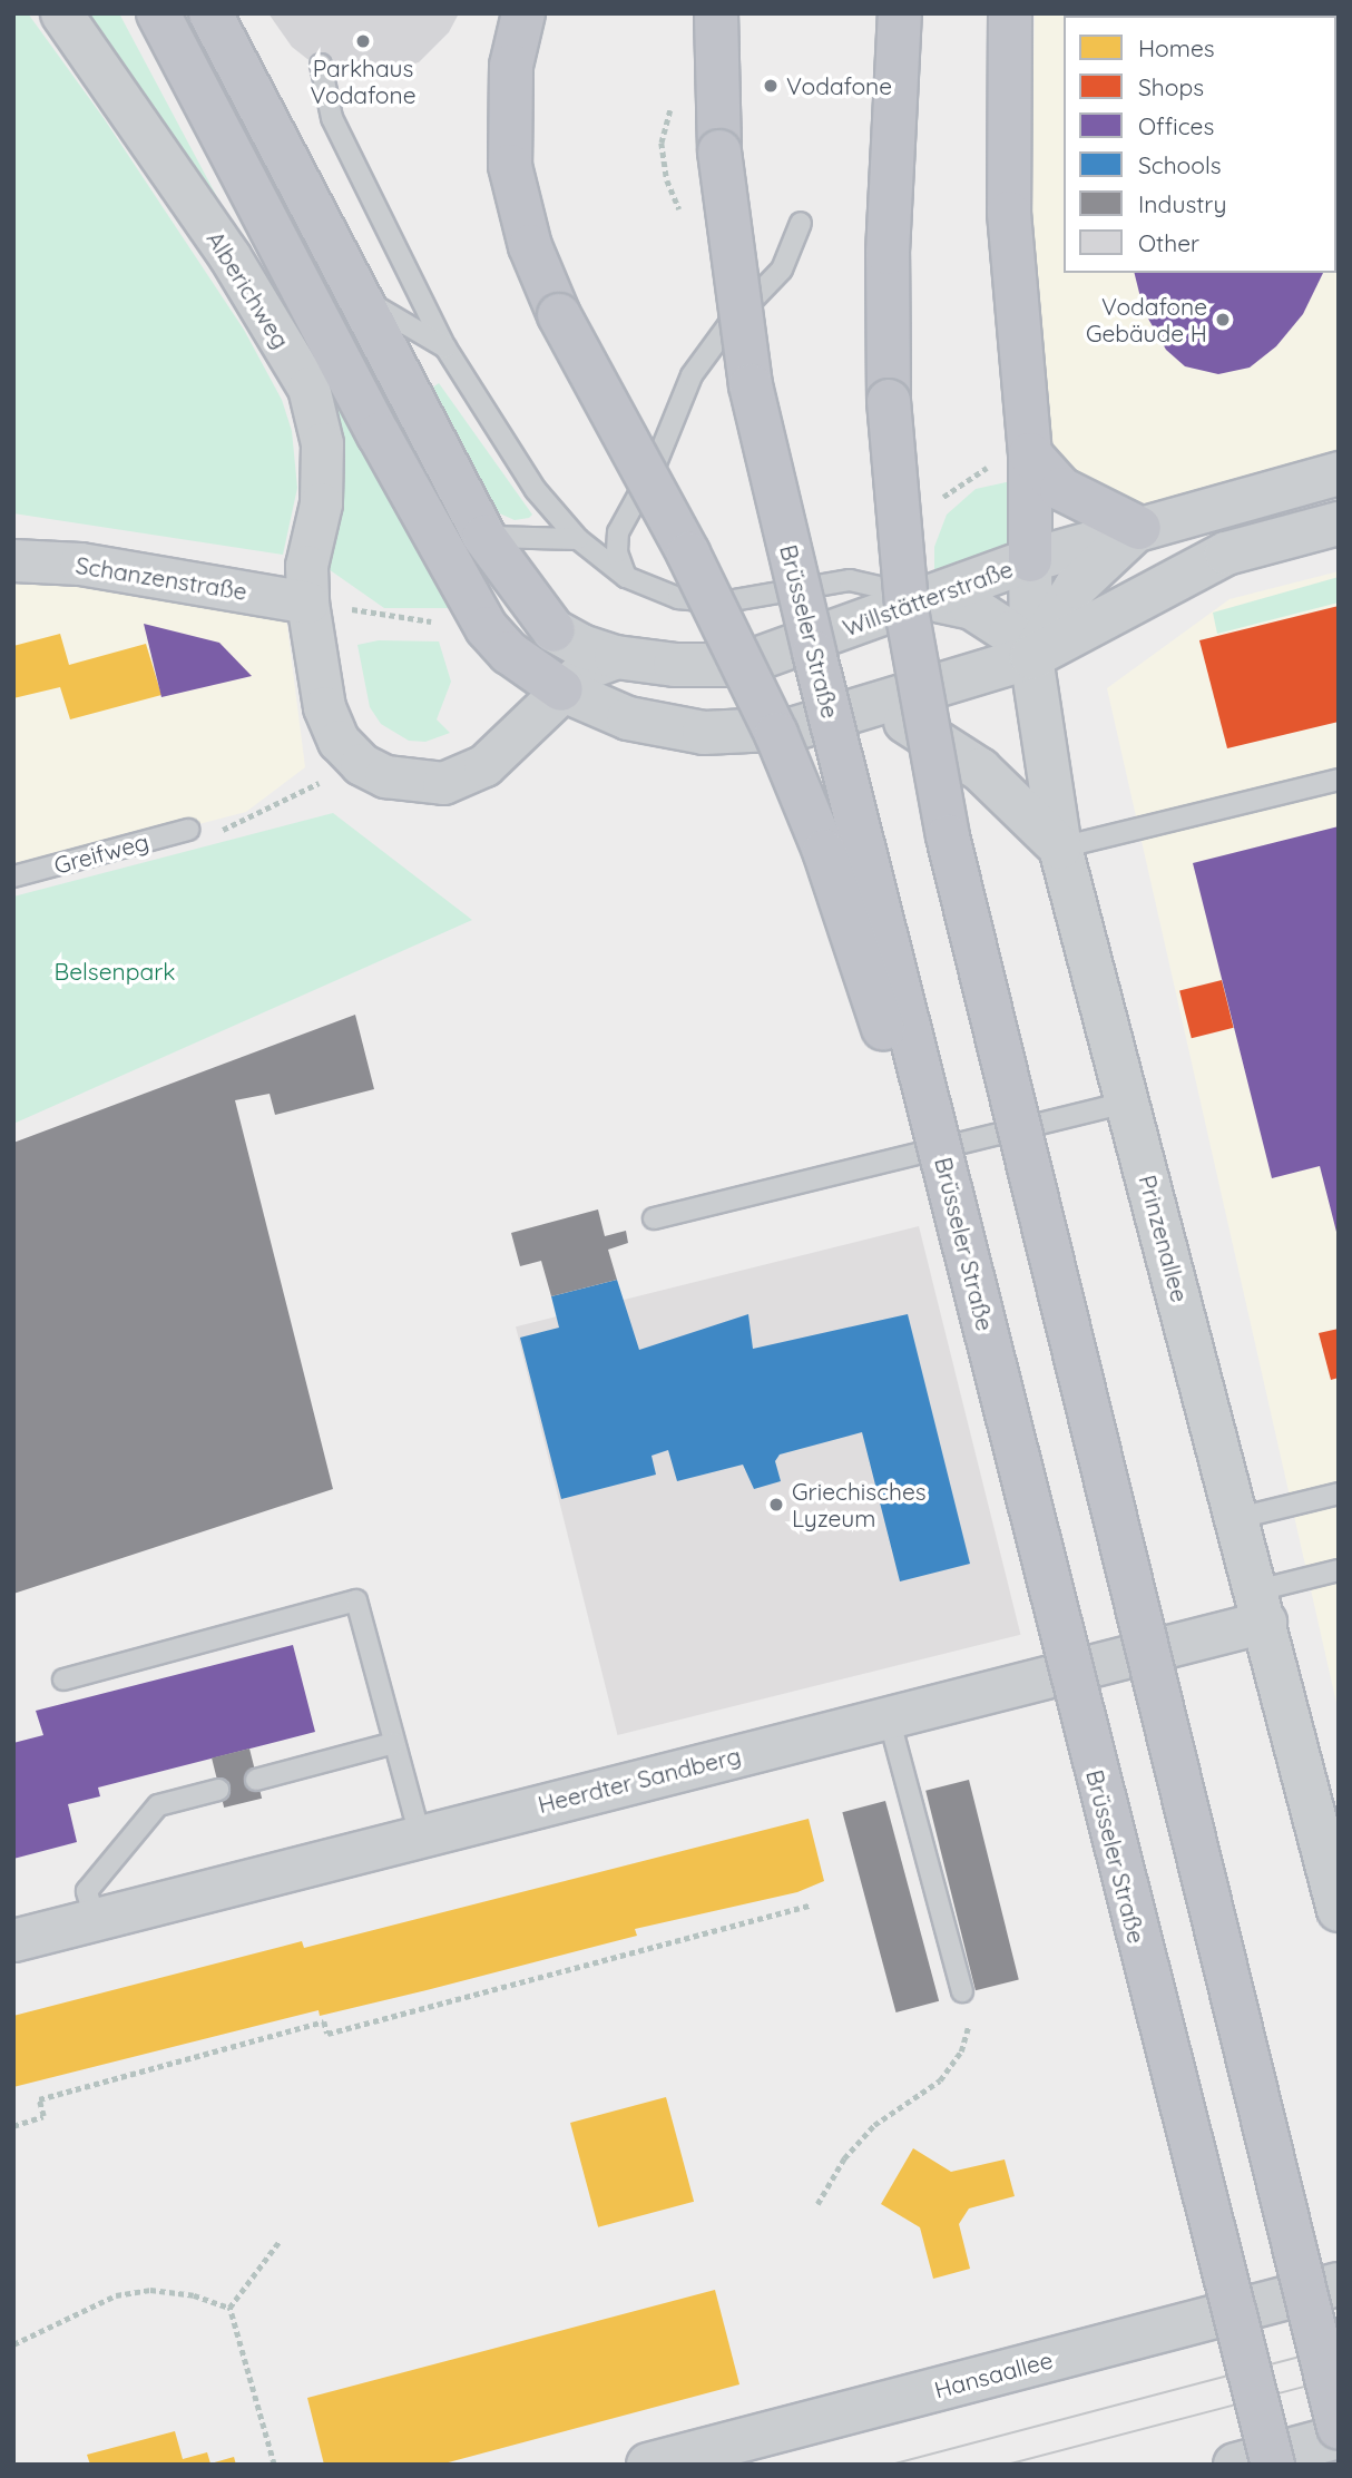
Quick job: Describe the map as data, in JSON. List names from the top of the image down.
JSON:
{
  "streets": {
    "highway": ["Brüsseler Straße"],
    "street": [
      "Alberichweg",
      "Schanzenstraße",
      "Willstätterstraße",
      "Prinzenallee",
      "Heerdter Sandberg",
      "Hansaallee"
    ],
    "lane": ["Greifweg"]
  },
  "crossings": [
    ["Alberichweg", "Schanzenstraße"],
    ["Willstätterstraße", "Prinzenallee"],
    ["Prinzenallee", "Heerdter Sandberg"]
  ],
  "parks": ["Belsenpark"],
  "places": [
    "Parkhaus Vodafone",
    "Vodafone",
    "Vodafone Gebäude H",
    "Griechisches Lyzeum"
  ],
  "legend": [
    "Homes",
    "Shops",
    "Offices",
    "Schools",
    "Industry",
    "Other"
  ]
}
